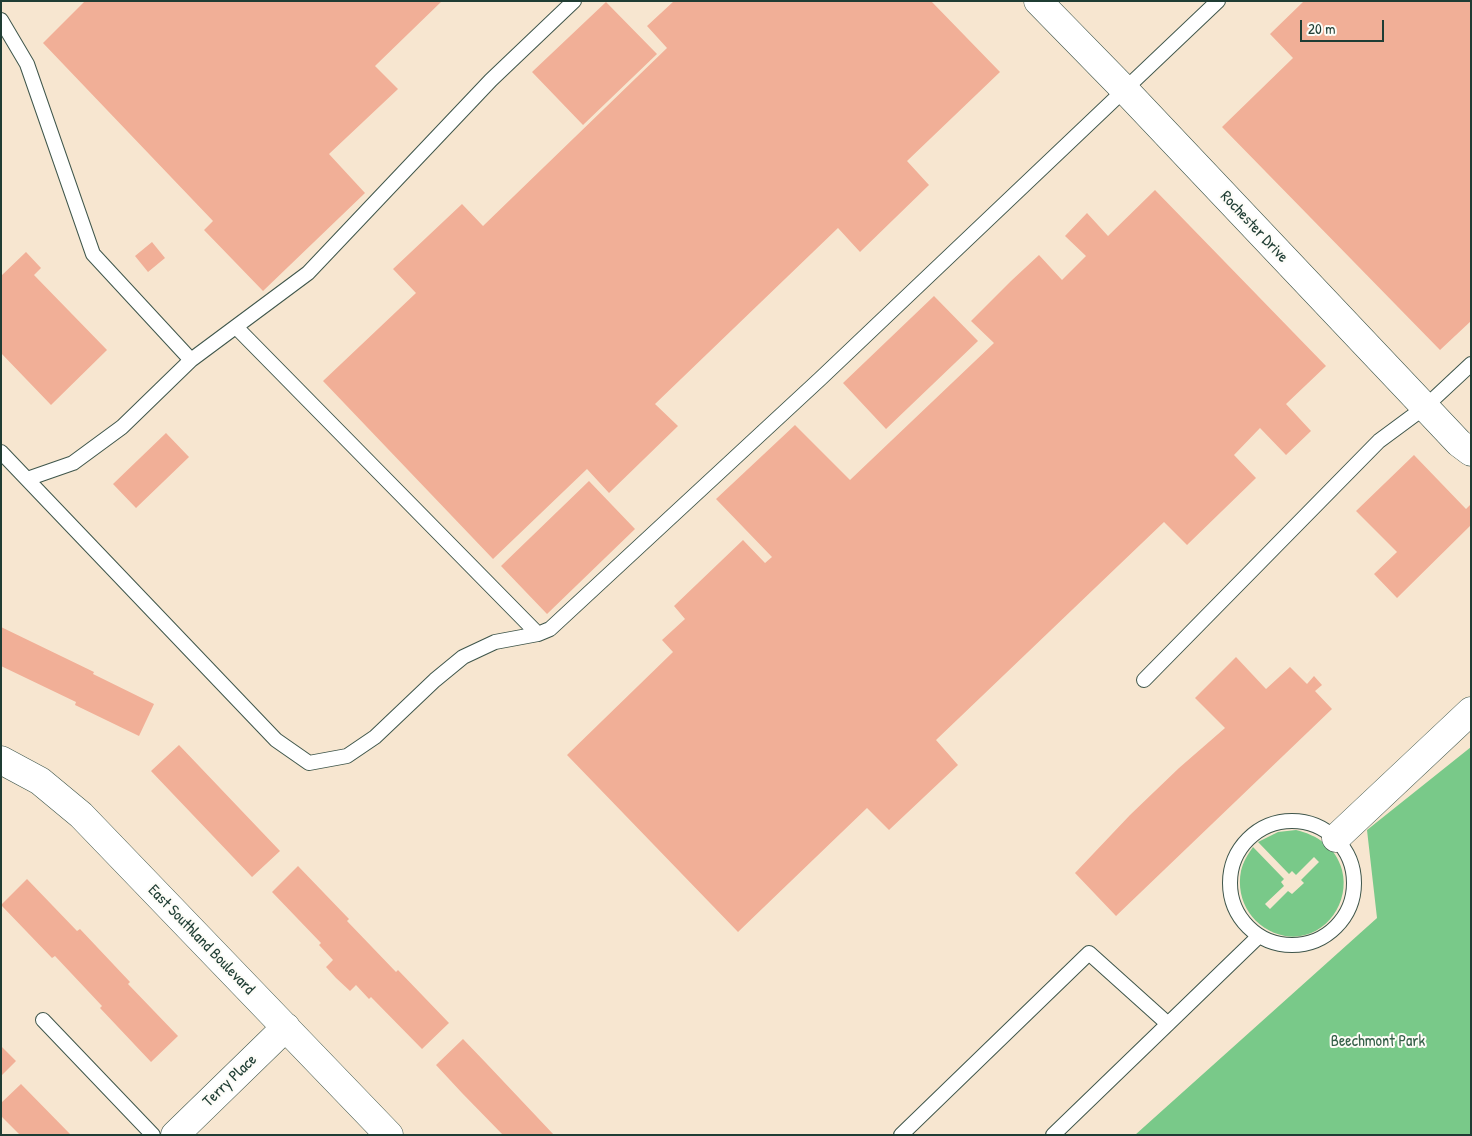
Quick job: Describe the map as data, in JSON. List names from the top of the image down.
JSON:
{
  "streets": {
    "street": ["Rochester Drive", "East Southland Boulevard", "Terry Place"]
  },
  "crossings": [
    ["East Southland Boulevard", "Terry Place"]
  ],
  "parks": ["Beechmont Park"],
  "scale_bar": "20 m"
}
